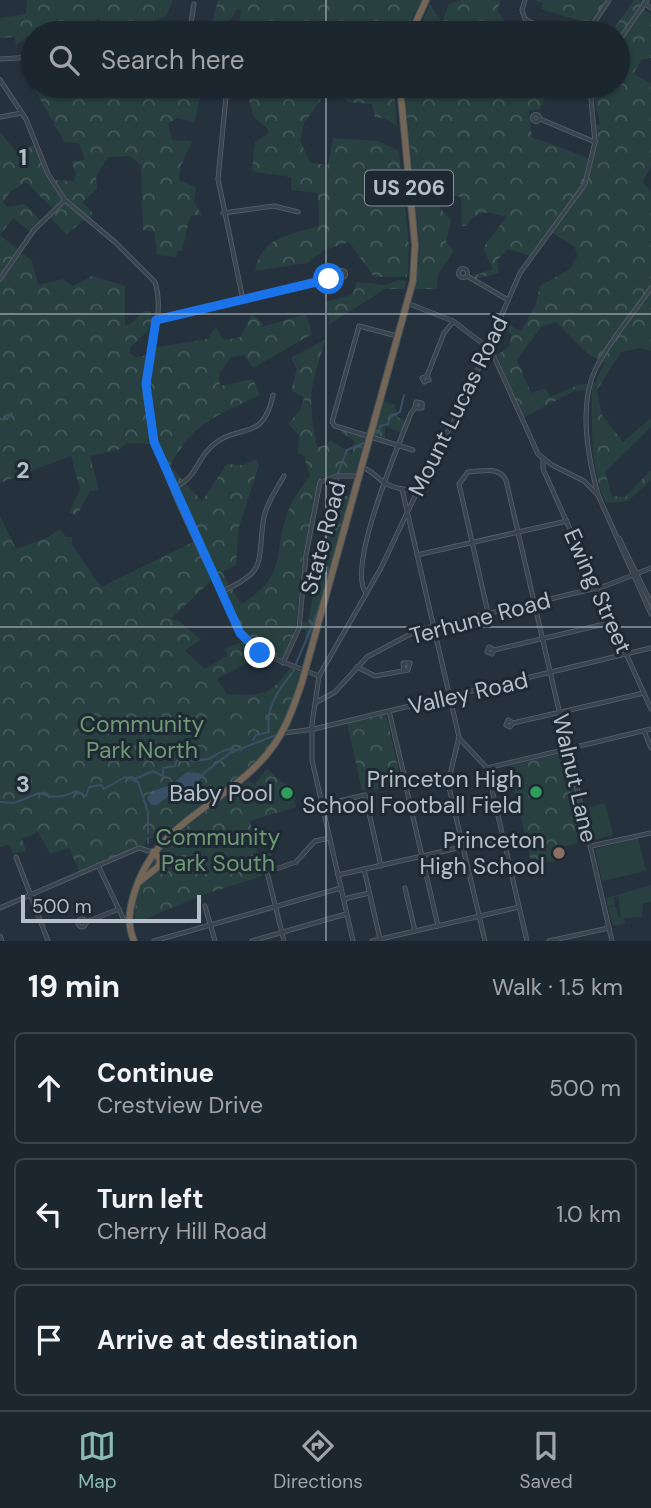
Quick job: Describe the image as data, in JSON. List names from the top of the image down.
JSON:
{
  "streets": {
    "highway": ["US 206", "State Road"],
    "street": [
      "Mount Lucas Road",
      "Ewing Street",
      "Terhune Road",
      "Valley Road",
      "Walnut Lane"
    ]
  },
  "crossings": [
    ["Mount Lucas Road", "Terhune Road"],
    ["Mount Lucas Road", "Valley Road"],
    ["State Road", "Valley Road"],
    ["Ewing Street", "Terhune Road"],
    ["Ewing Street", "Valley Road"],
    ["Terhune Road", "Walnut Lane"],
    ["Valley Road", "Walnut Lane"]
  ],
  "parks": ["Community Park North", "Community Park South"],
  "places": ["Princeton High School Football Field", "Baby Pool", "Princeton High School"],
  "scale_bar": "500 m",
  "page": {
    "search": "Search here",
    "scale": "500 m",
    "heading": ["19 min", "Walk · 1.5 km"],
    "list": [
      ["Continue", "Crestview Drive", "500 m"],
      ["Turn left", "Cherry Hill Road", "1.0 km"],
      "Arrive at destination"
    ],
    "nav": ["Map", "Directions", "Saved"]
  },
  "grid": {
    "rows": ["1", "2", "3"]
  }
}
